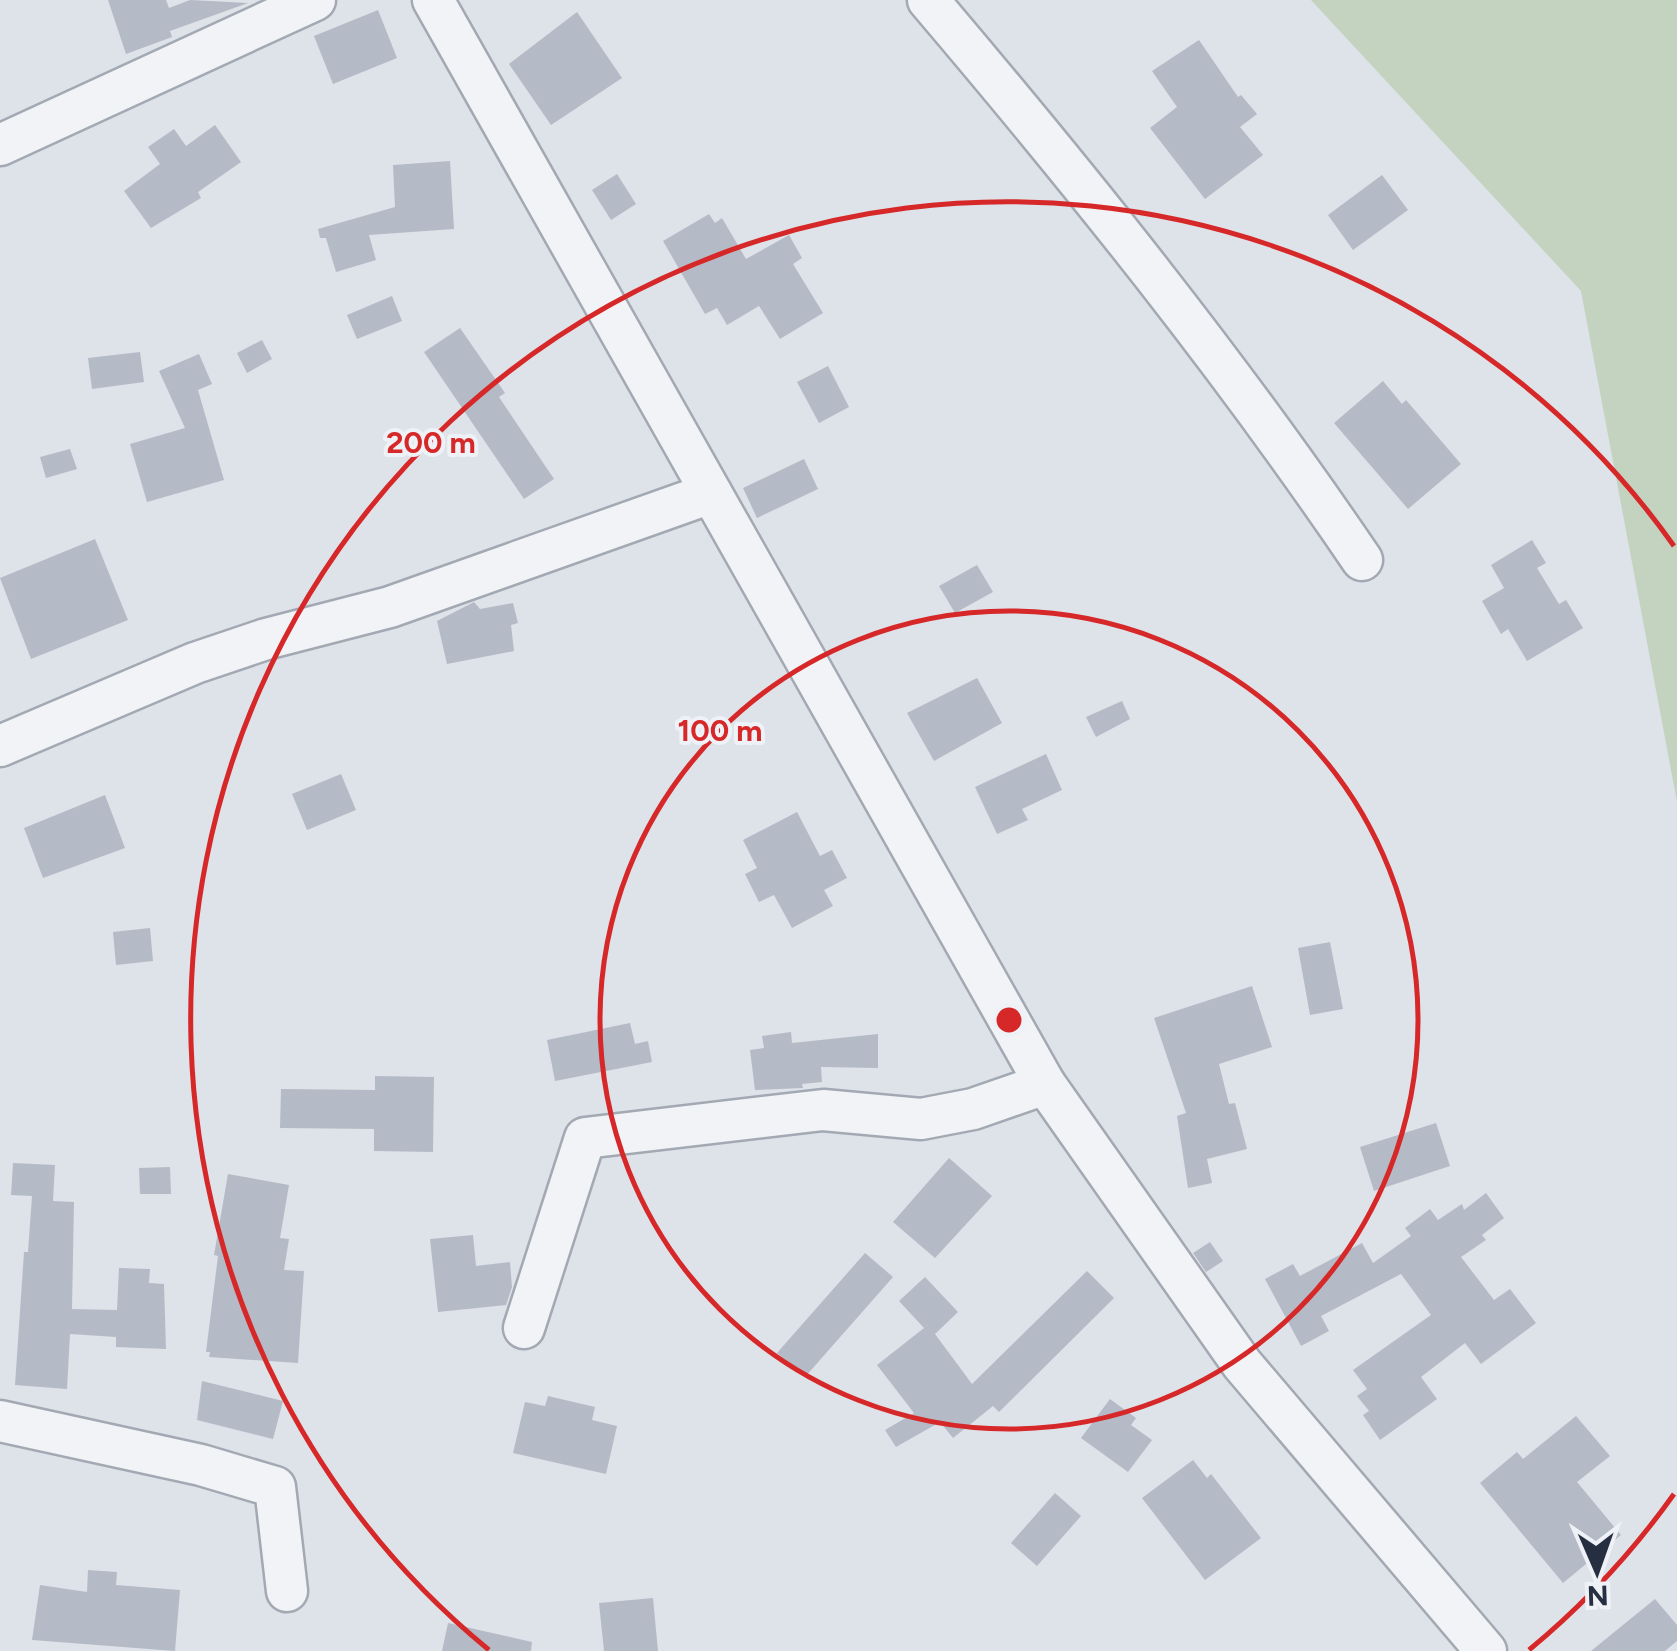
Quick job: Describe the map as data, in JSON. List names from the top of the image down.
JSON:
{
  "north": "bottom",
  "rings": ["200 m", "100 m"]
}
